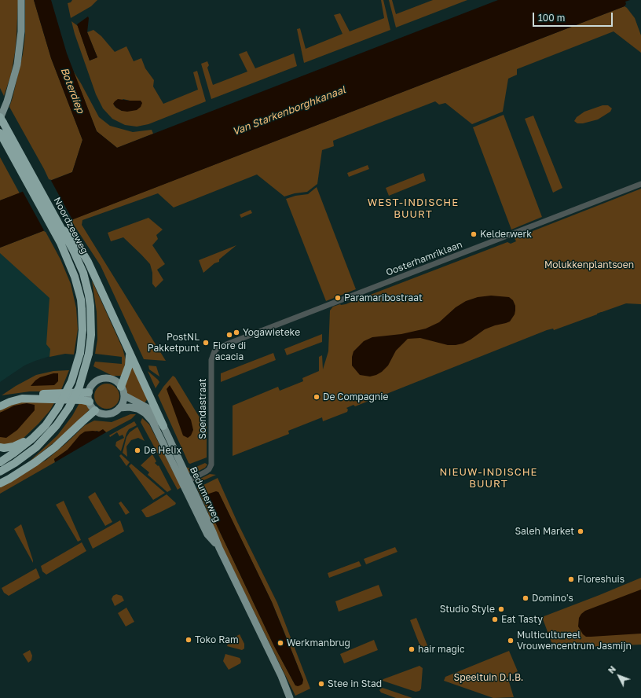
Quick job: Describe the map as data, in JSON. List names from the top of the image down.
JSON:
{
  "streets": {
    "highway": ["Noordzeeweg"],
    "main road": ["Bedumerweg"],
    "street": ["Oosterhamriklaan", "Soendastraat"]
  },
  "crossings": [
    ["Oosterhamriklaan", "Soendastraat"],
    ["Soendastraat", "Bedumerweg"]
  ],
  "districts": ["WEST-INDISCHE BUURT", "NIEUW-INDISCHE BUURT"],
  "water": ["Boterdiep", "Van Starkenborghkanaal"],
  "parks": ["Molukkenplantsoen", "Speeltuin D.I.B."],
  "places": [
    "Kelderwerk",
    "Paramaribostraat",
    "Yogawieteke",
    "Fiore di acacia",
    "PostNL Pakketpunt",
    "De Compagnie",
    "De Helix",
    "Saleh Market",
    "Floreshuis",
    "Domino's",
    "Studio Style",
    "Eat Tasty",
    "Toko Ram",
    "Multicultureel Vrouwencentrum Jasmijn",
    "Werkmanbrug",
    "hair magic",
    "Stee in Stad"
  ],
  "scale_bar": "100 m",
  "north": "top left"
}
